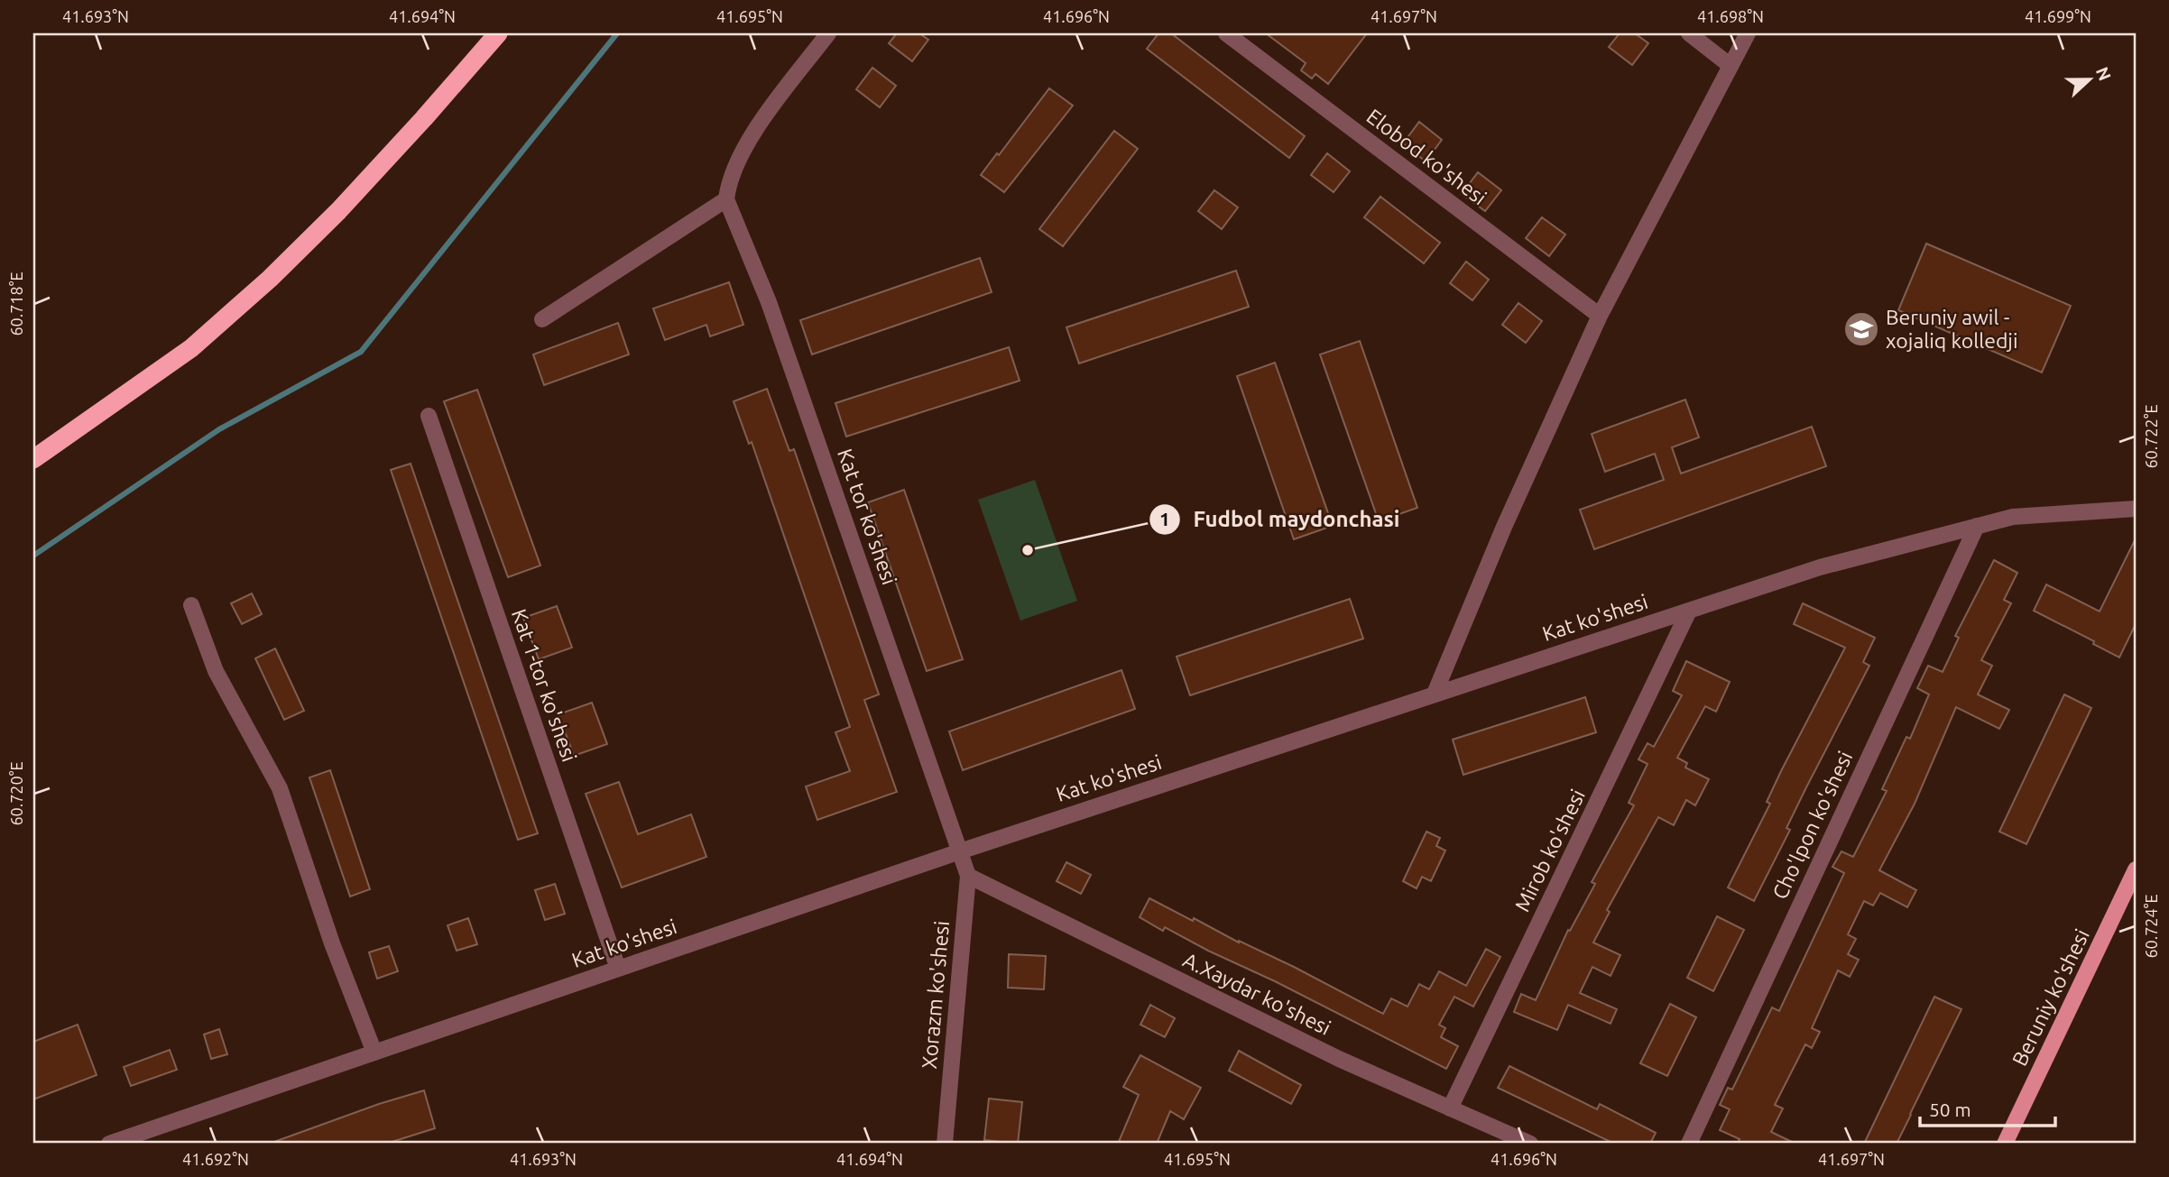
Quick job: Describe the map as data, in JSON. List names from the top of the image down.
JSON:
{
  "streets": {
    "main road": ["Beruniy ko'shesi"],
    "street": [
      "Elobod ko'shesi",
      "Kat tor ko'shesi",
      "Kat ko'shesi",
      "Kat 1-tor ko'shesi",
      "Cho'lpon ko'shesi",
      "Mirob ko'shesi",
      "A.Xaydar ko'shesi",
      "Xorazm ko'shesi"
    ]
  },
  "crossings": [
    ["Kat tor ko'shesi", "Kat ko'shesi"],
    ["Kat tor ko'shesi", "Xorazm ko'shesi"],
    ["Kat ko'shesi", "Kat 1-tor ko'shesi"],
    ["Kat ko'shesi", "Cho'lpon ko'shesi"],
    ["Kat ko'shesi", "Mirob ko'shesi"],
    ["Kat ko'shesi", "Xorazm ko'shesi"],
    ["Mirob ko'shesi", "A.Xaydar ko'shesi"],
    ["A.Xaydar ko'shesi", "Xorazm ko'shesi"]
  ],
  "places": {
    "school or university": ["Beruniy awil - xojaliq kolledji"],
    "other": ["Fudbol maydonchasi"]
  },
  "scale_bar": "50 m",
  "north": "right",
  "coordinates": [
    "41.693°N",
    "41.694°N",
    "41.695°N",
    "41.696°N",
    "41.697°N",
    "41.698°N",
    "41.699°N",
    "60.718°E",
    "60.722°E",
    "60.720°E",
    "60.724°E",
    "41.692°N"
  ]
}
